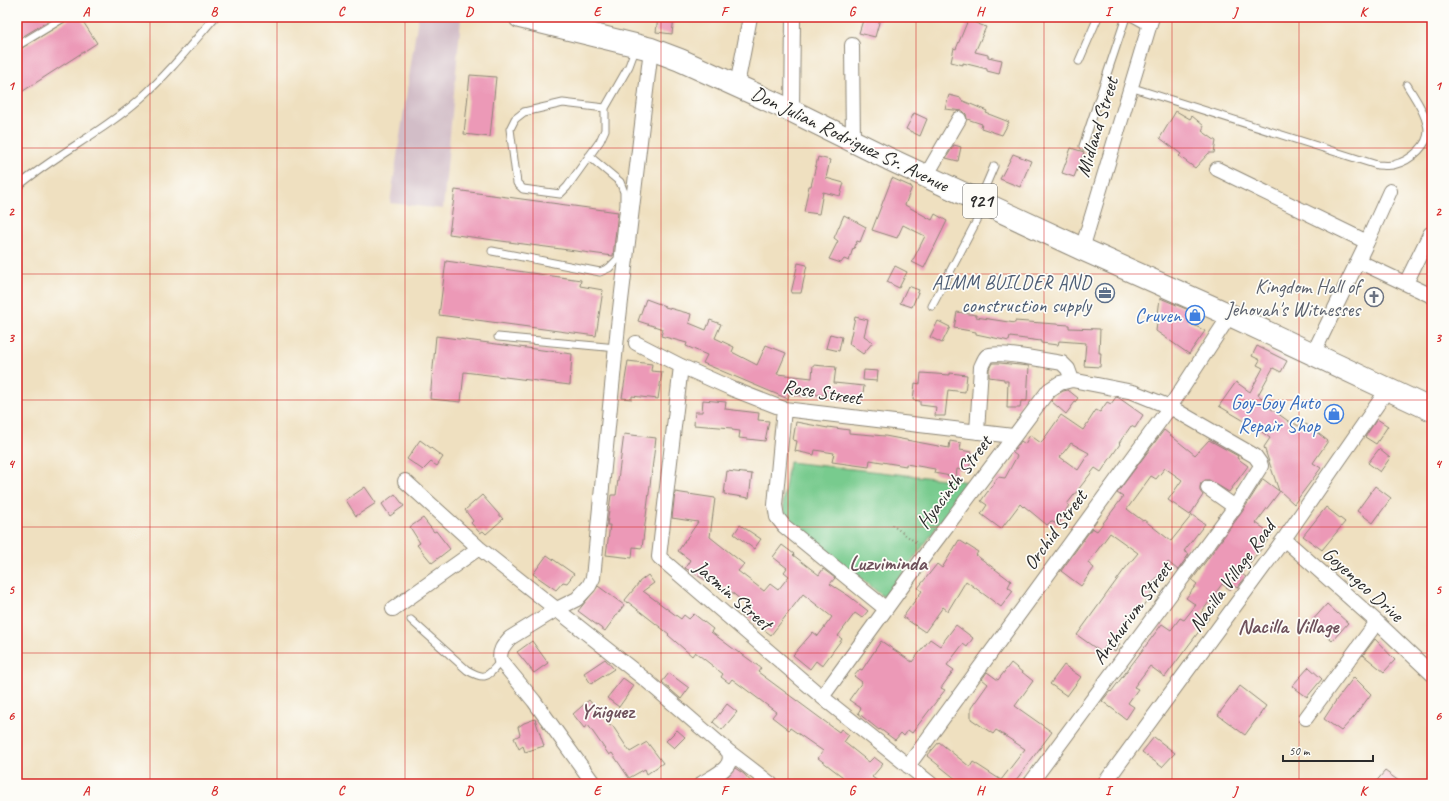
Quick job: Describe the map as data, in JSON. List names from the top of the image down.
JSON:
{
  "streets": {
    "main road": ["Don Julian Rodriguez Sr. Avenue", "921"],
    "street": [
      "Midland Street",
      "Rose Street",
      "Hyacinth Street",
      "Orchid Street",
      "Nacilla Village Road",
      "Goyengco Drive",
      "Jasmin Street",
      "Anthurium Street"
    ]
  },
  "crossings": [
    ["Midland Street", "Don Julian Rodriguez Sr. Avenue"],
    ["Don Julian Rodriguez Sr. Avenue", "Orchid Street"],
    ["Don Julian Rodriguez Sr. Avenue", "Nacilla Village Road"],
    ["Rose Street", "Hyacinth Street"],
    ["Rose Street", "Jasmin Street"],
    ["Hyacinth Street", "Jasmin Street"],
    ["Orchid Street", "Jasmin Street"],
    ["Orchid Street", "Anthurium Street"],
    ["Nacilla Village Road", "Goyengco Drive"]
  ],
  "districts": ["Luzviminda", "Nacilla Village", "Yñiguez"],
  "places": {
    "office": ["AIMM BUILDER AND construction supply"],
    "church": ["Kingdom Hall of Jehovah's Witnesses"],
    "shop": ["Cruven", "Goy-Goy Auto Repair Shop"]
  },
  "scale_bar": "50 m",
  "grid": {
    "columns": [
      "A",
      "B",
      "C",
      "D",
      "E",
      "F",
      "G",
      "H",
      "I",
      "J",
      "K"
    ],
    "rows": [
      "1",
      "2",
      "3",
      "4",
      "5",
      "6"
    ]
  }
}
